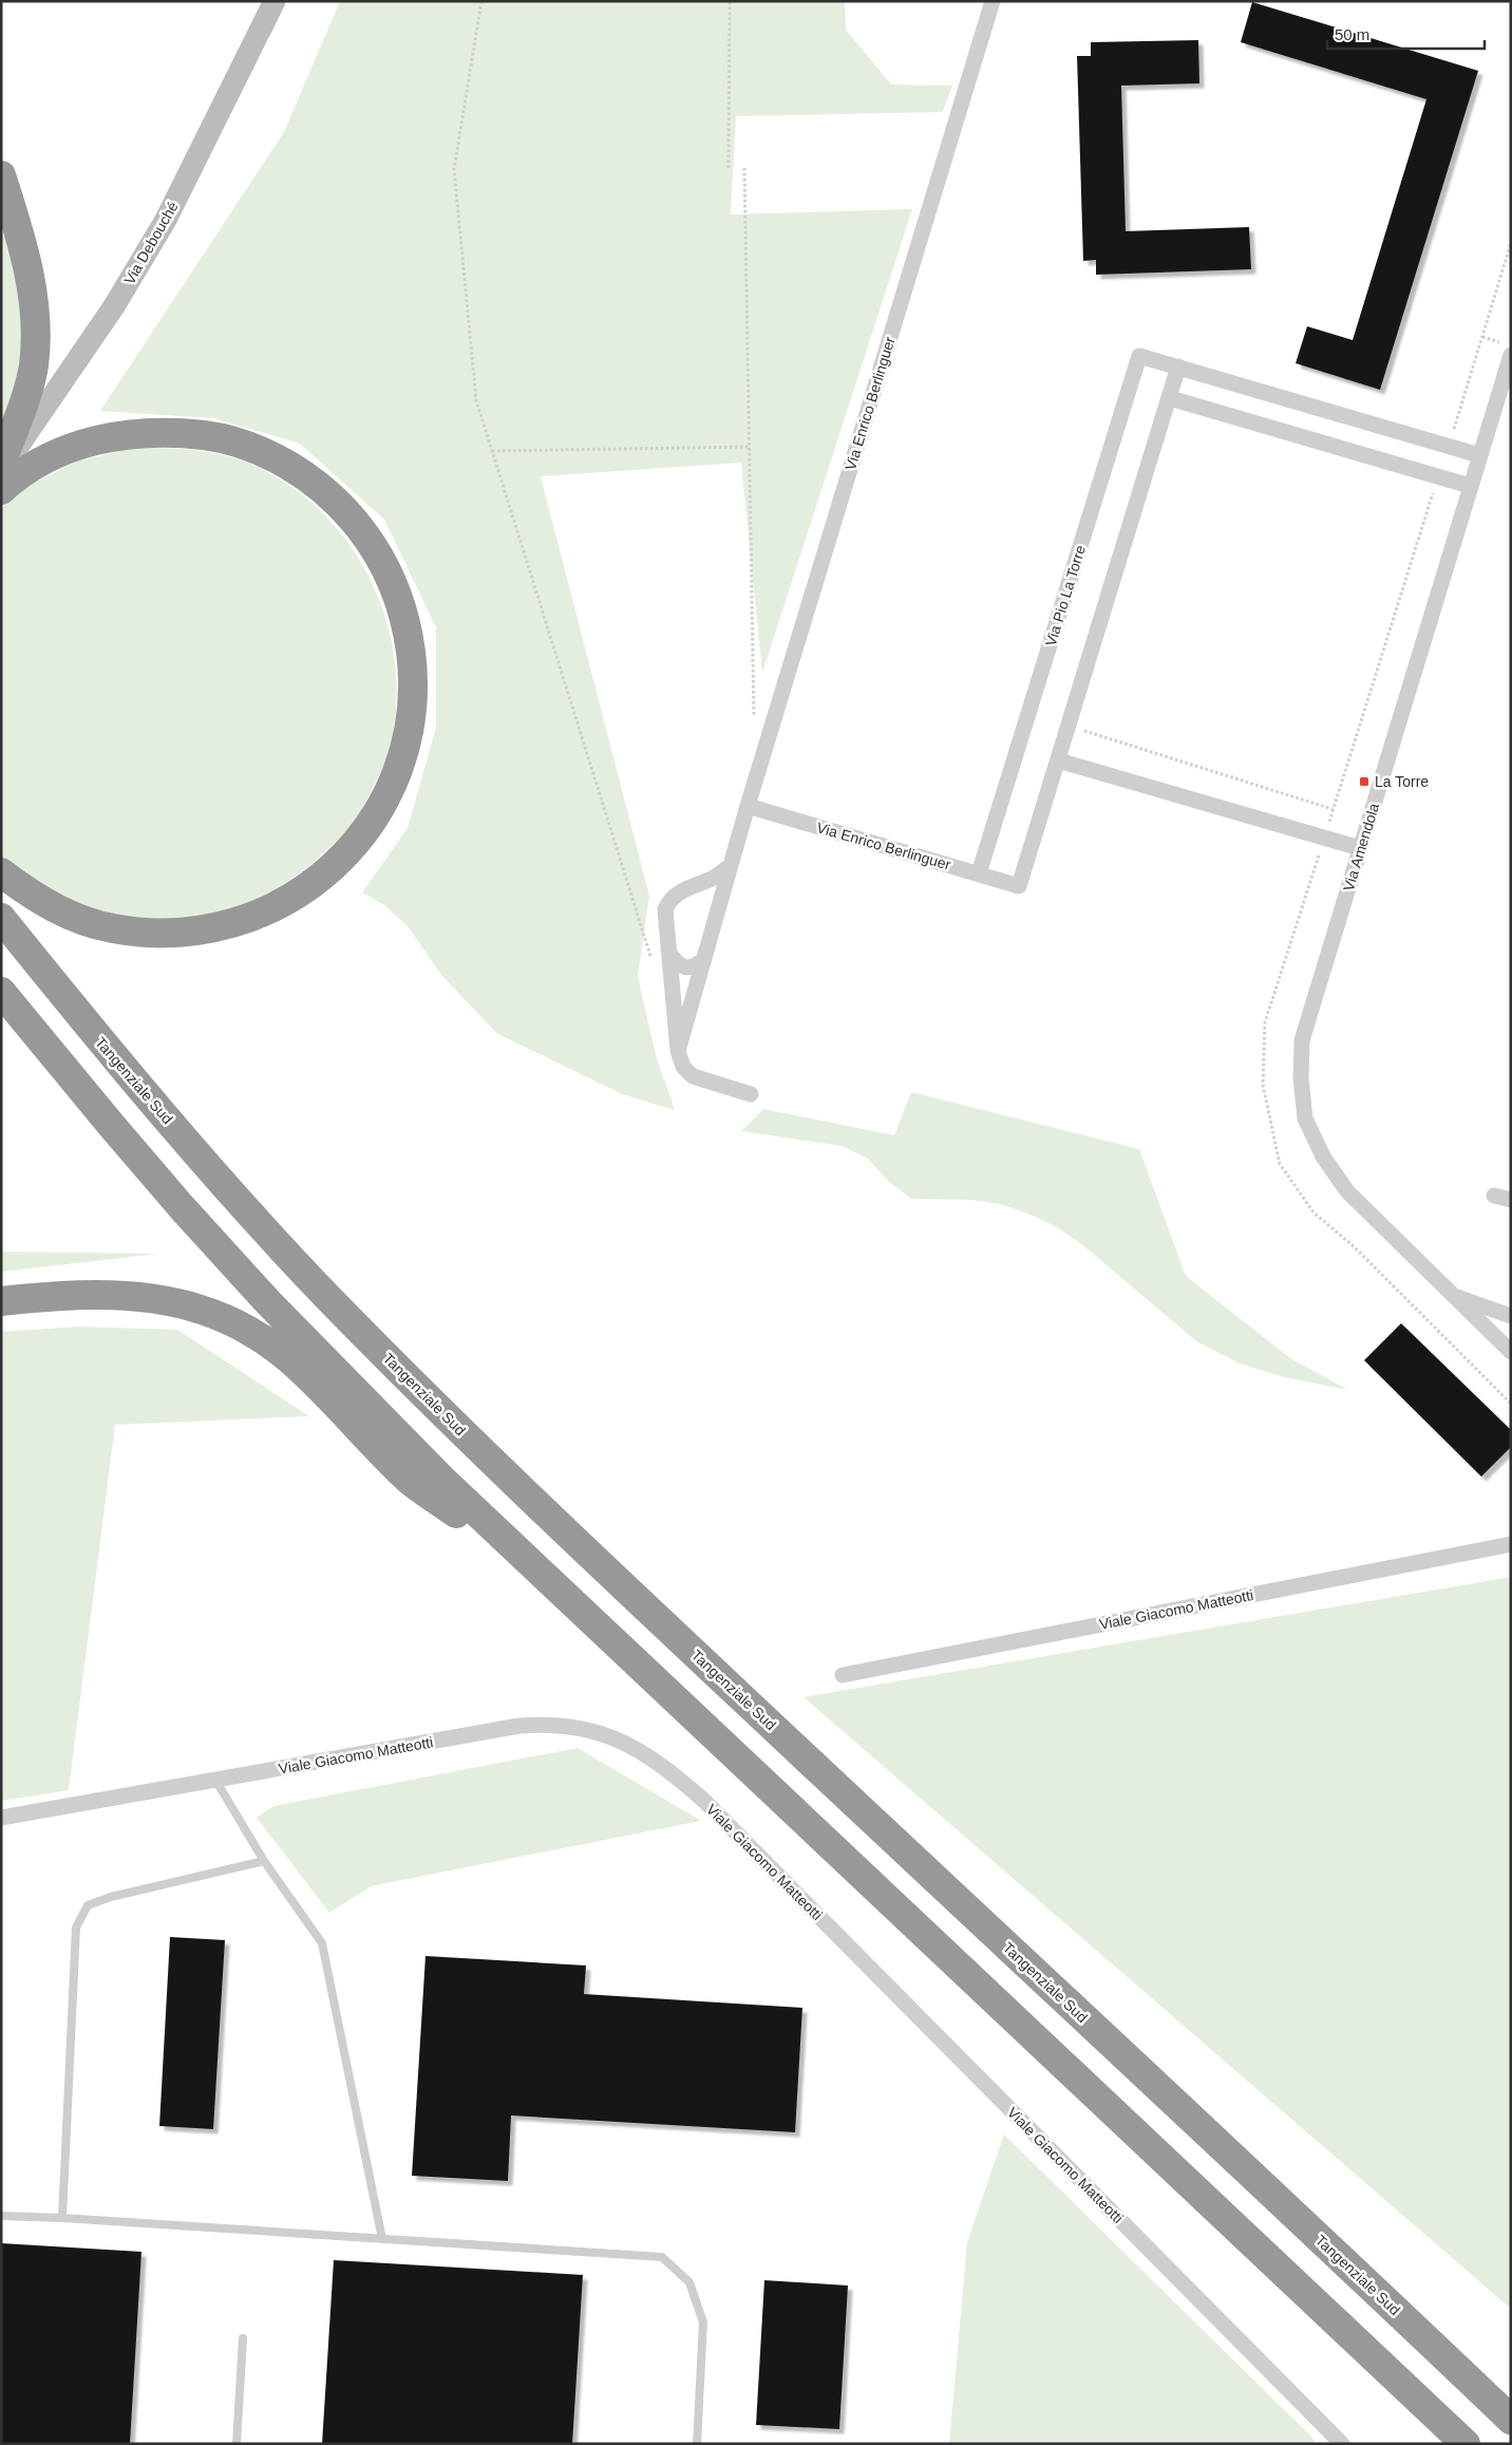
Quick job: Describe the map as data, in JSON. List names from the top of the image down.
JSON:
{
  "streets": {
    "highway": ["Tangenziale Sud"],
    "main road": ["Via Debouché"],
    "street": [
      "Via Enrico Berlinguer",
      "Via Pio La Torre",
      "Via Amendola",
      "Viale Giacomo Matteotti"
    ]
  },
  "crossings": [
    ["Via Enrico Berlinguer", "Via Pio La Torre"],
    ["Via Pio La Torre", "Via Amendola"]
  ],
  "places": {
    "transit": ["La Torre"]
  },
  "scale_bar": "50 m"
}
